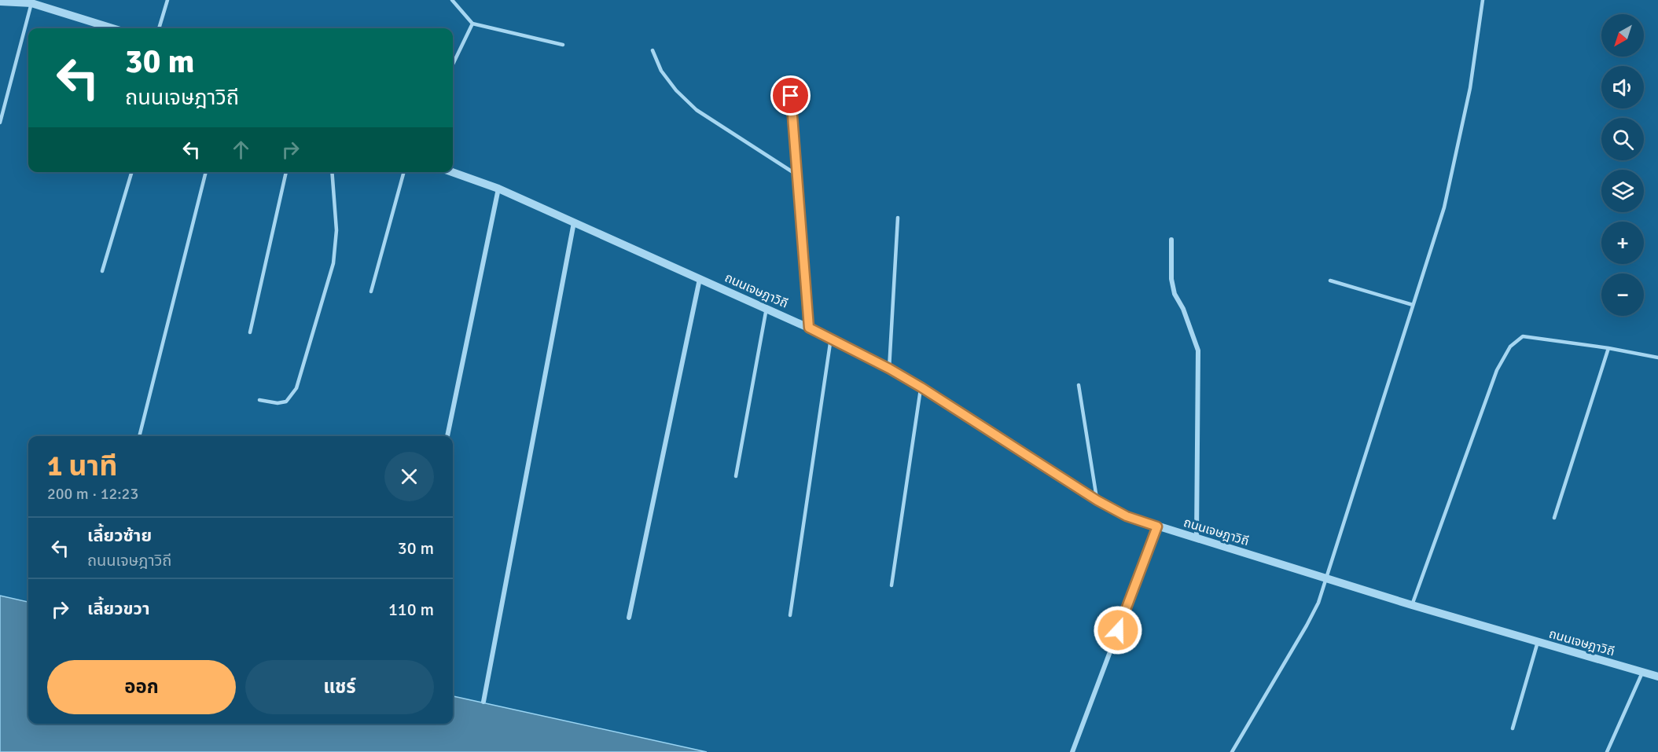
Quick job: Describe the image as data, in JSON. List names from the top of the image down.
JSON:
{
  "streets": {
    "street": ["ถนนเจษฎาวิถี"]
  },
  "north": "bottom left",
  "page": {
    "map_buttons": ["+", "−"],
    "turn": ["30 m", "ถนนเจษฎาวิถี"],
    "heading": ["1 นาที", "200 m · 12:23"],
    "list": [
      {
        "name": "เลี้ยวซ้าย",
        "note": "ถนนเจษฎาวิถี",
        "value": "30 m"
      },
      {
        "name": "เลี้ยวขวา",
        "value": "110 m"
      }
    ],
    "buttons": ["ออก", "แชร์"]
  }
}
